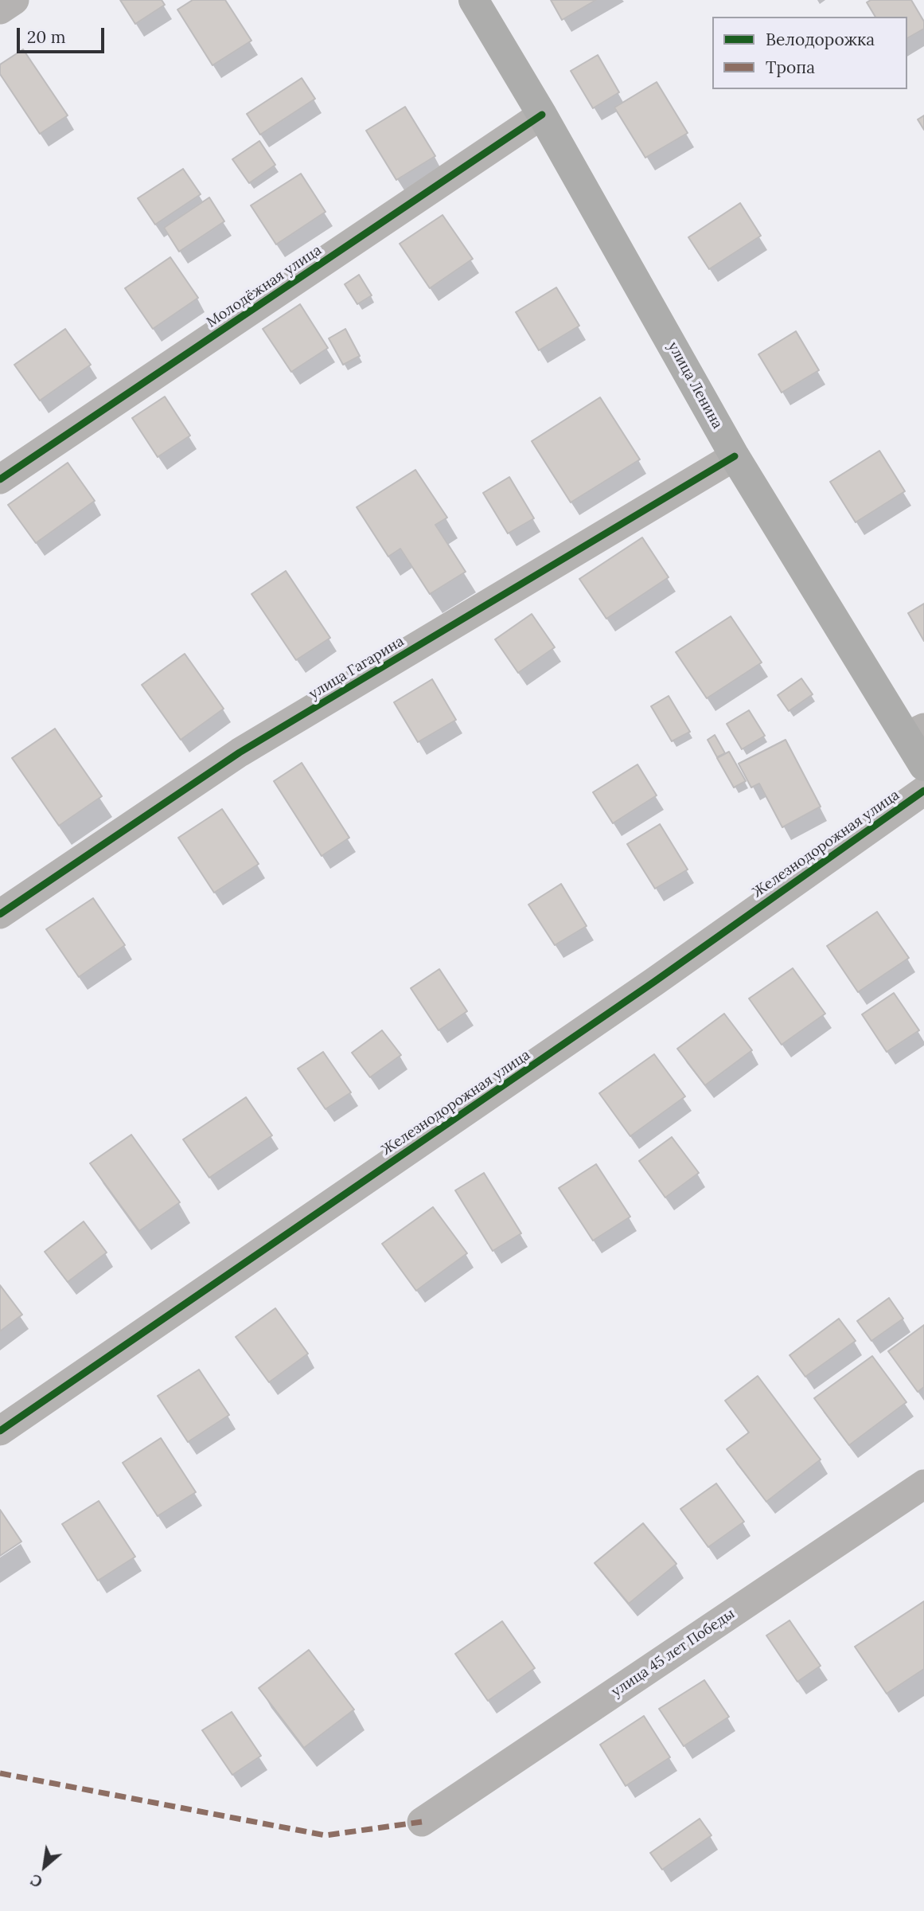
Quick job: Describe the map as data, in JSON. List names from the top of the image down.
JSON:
{
  "streets": {
    "main road": ["улица Ленина"],
    "street": [
      "Молодёжная улица",
      "улица Гагарина",
      "Железнодорожная улица",
      "улица 45 лет Победы"
    ]
  },
  "crossings": [
    ["Молодёжная улица", "улица Ленина"],
    ["улица Ленина", "улица Гагарина"]
  ],
  "legend": ["Велодорожка", "Тропа"],
  "scale_bar": "20 m",
  "north": "bottom left"
}
